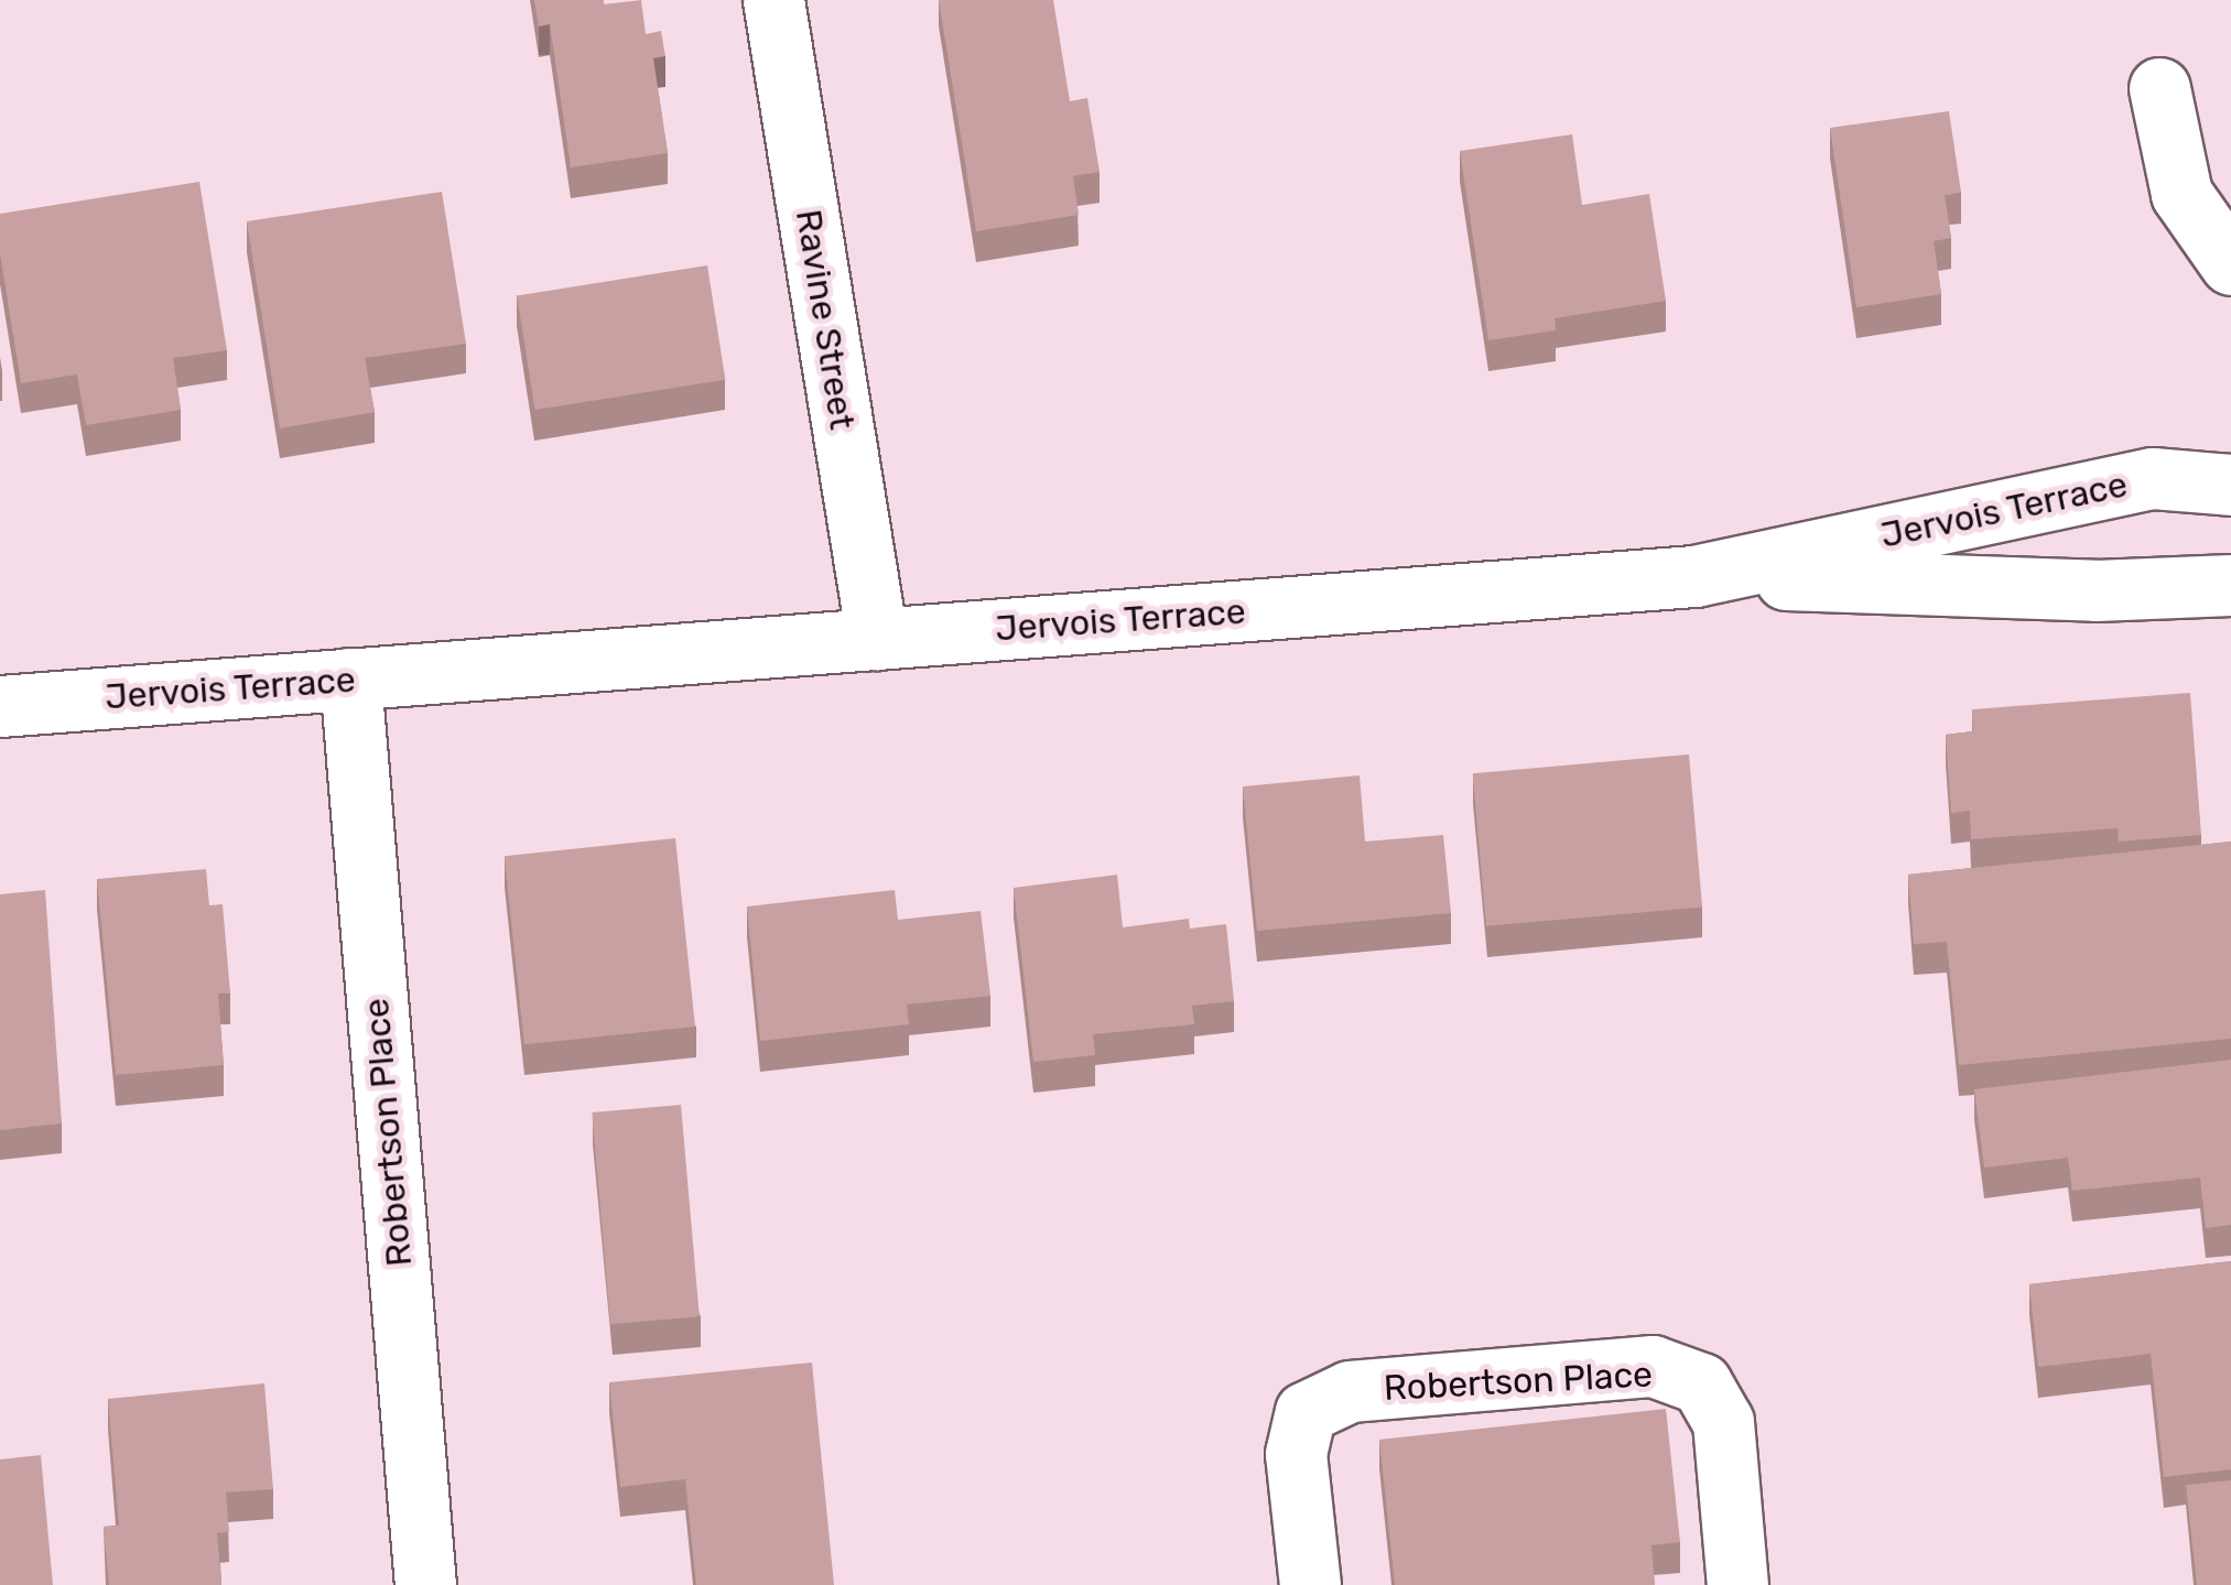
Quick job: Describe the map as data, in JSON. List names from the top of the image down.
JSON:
{
  "streets": {
    "street": ["Ravine Street", "Jervois Terrace", "Robertson Place"]
  },
  "crossings": [
    ["Ravine Street", "Jervois Terrace"],
    ["Jervois Terrace", "Robertson Place"]
  ]
}
